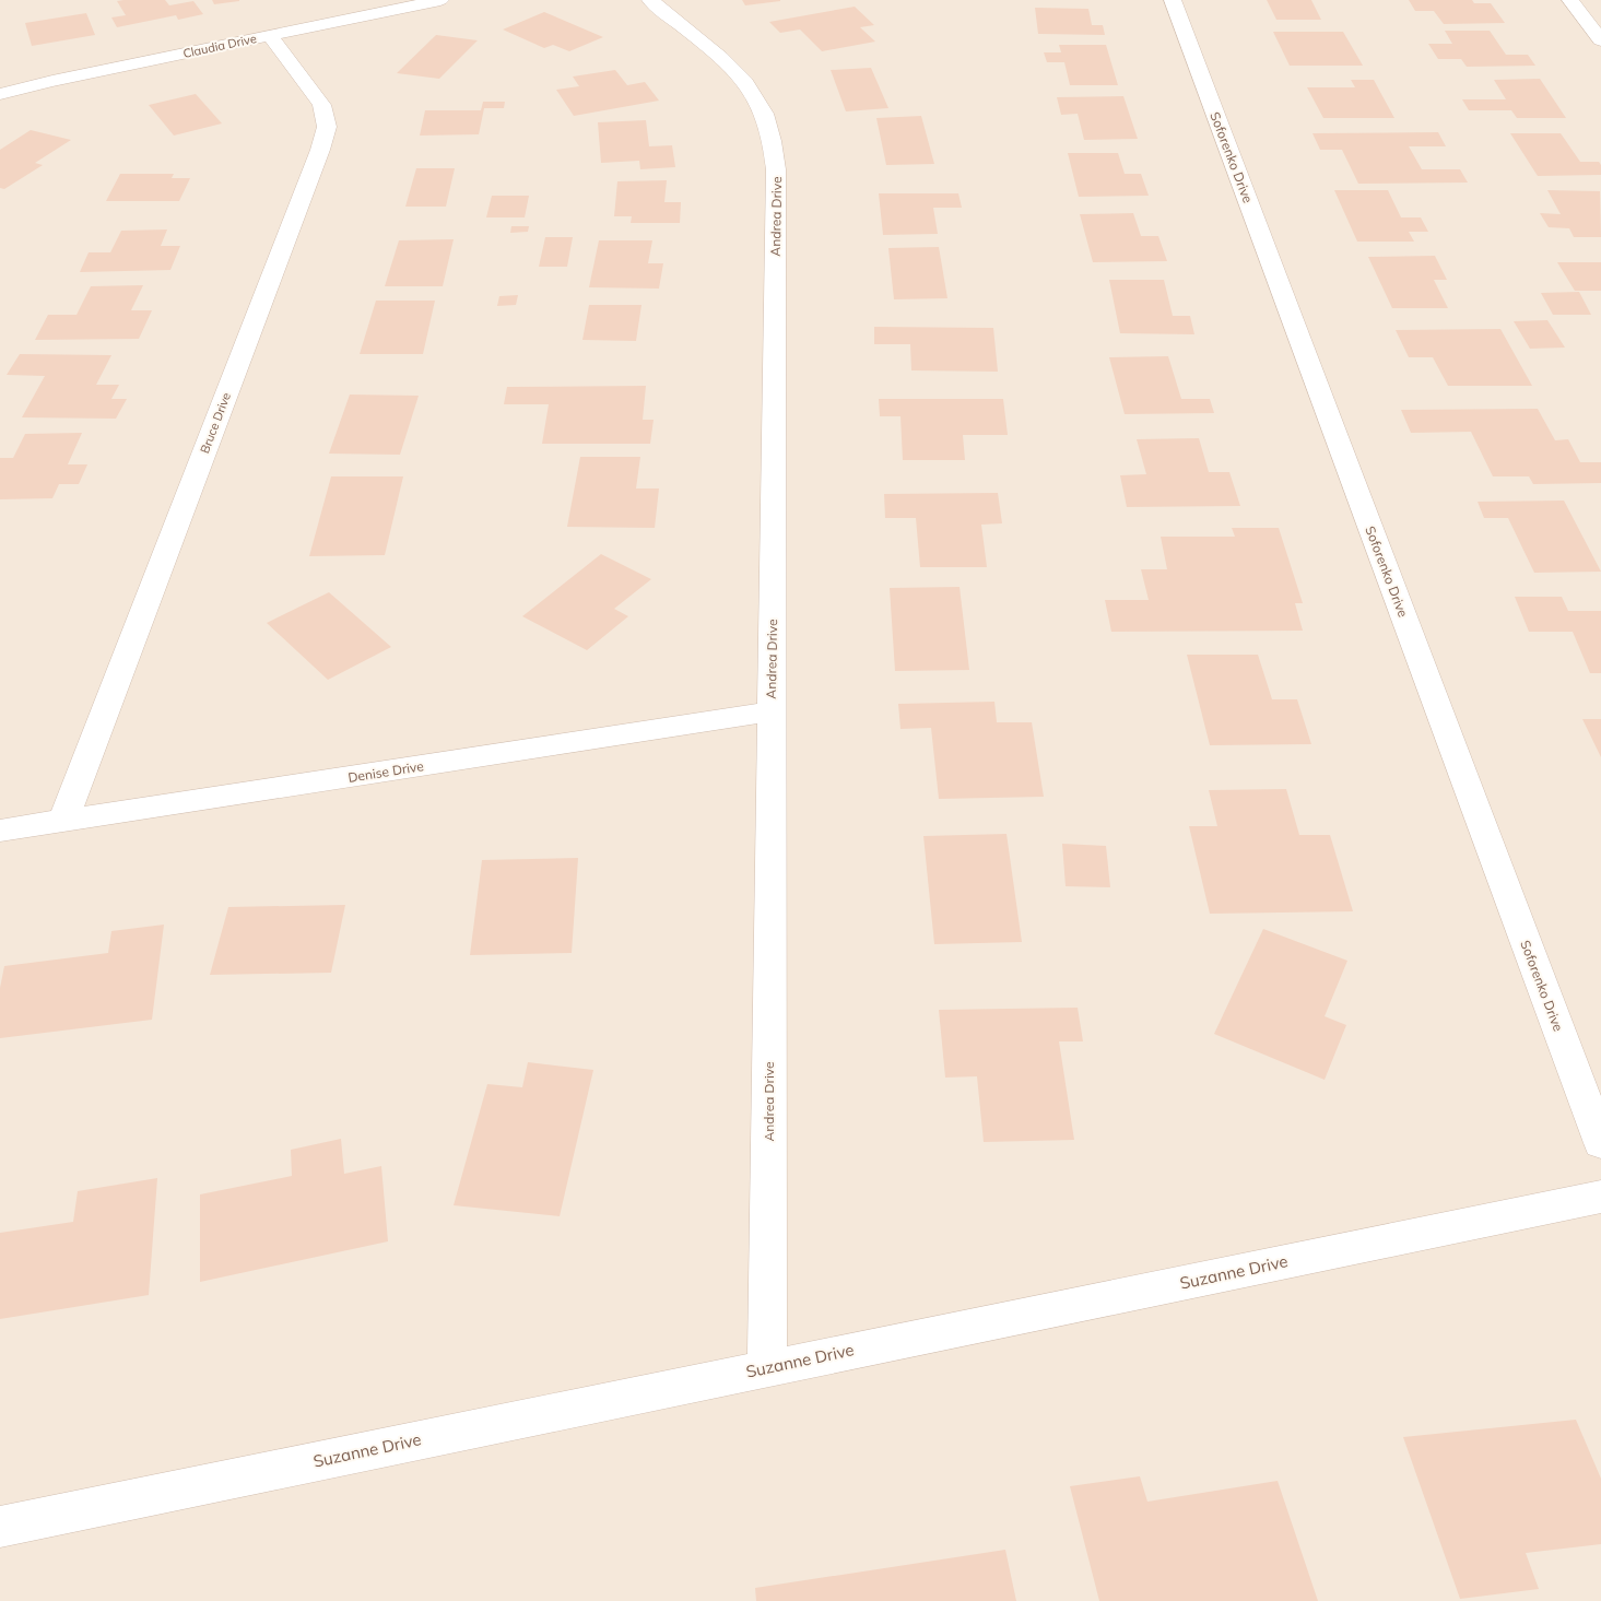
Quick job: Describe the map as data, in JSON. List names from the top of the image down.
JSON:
{
  "streets": {
    "street": [
      "Claudia Drive",
      "Soforenko Drive",
      "Andrea Drive",
      "Bruce Drive",
      "Denise Drive",
      "Suzanne Drive"
    ]
  },
  "crossings": [
    ["Claudia Drive", "Bruce Drive"],
    ["Andrea Drive", "Denise Drive"],
    ["Andrea Drive", "Suzanne Drive"],
    ["Bruce Drive", "Denise Drive"]
  ]
}
